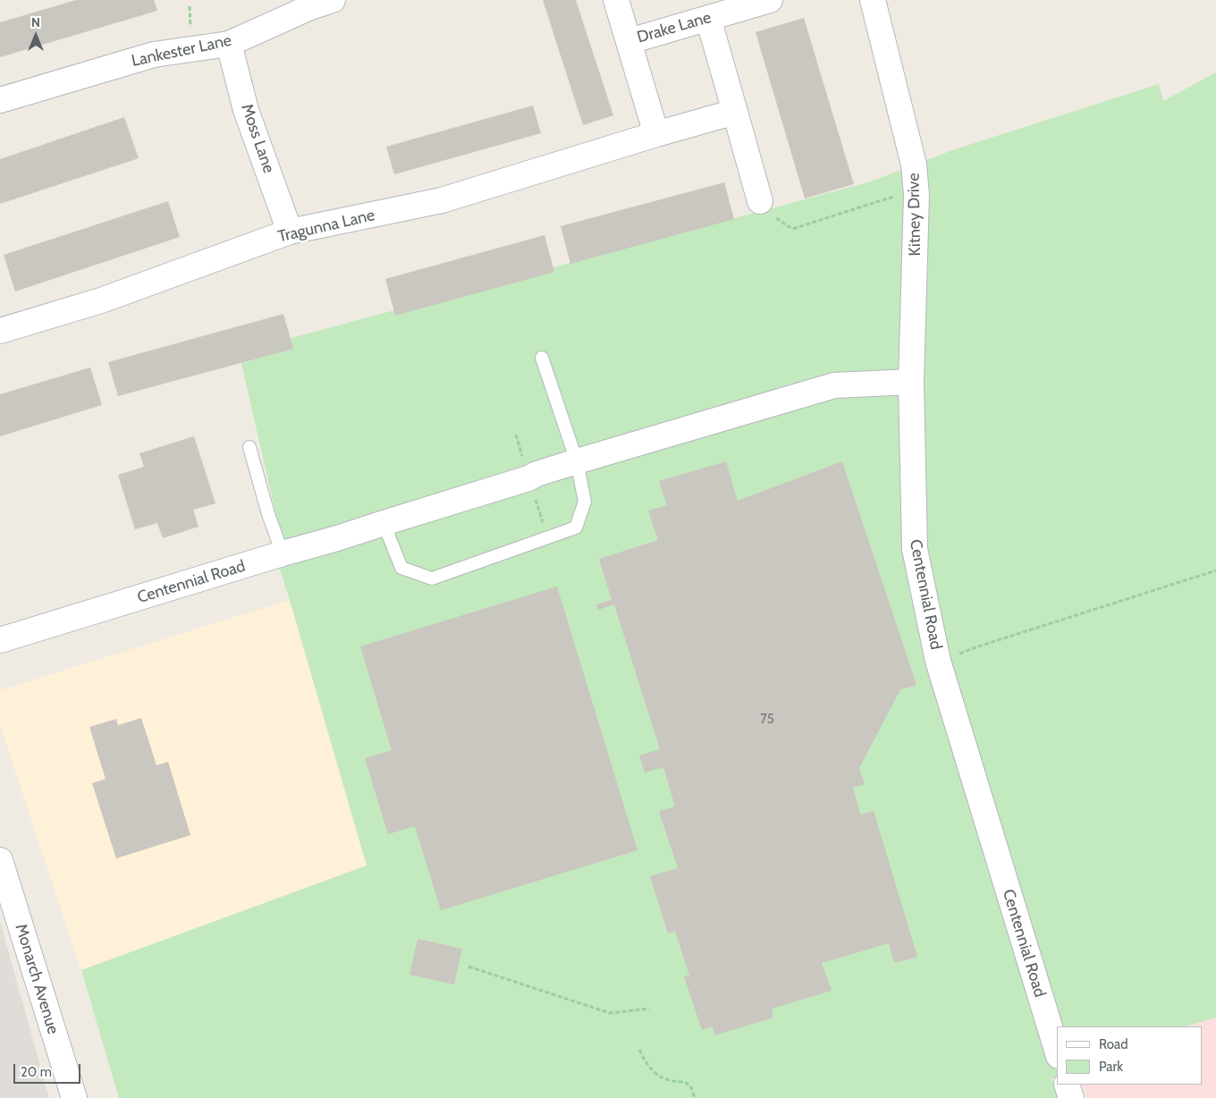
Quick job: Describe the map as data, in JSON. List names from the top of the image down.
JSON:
{
  "streets": {
    "street": [
      "Drake Lane",
      "Lankester Lane",
      "Moss Lane",
      "Kitney Drive",
      "Tragunna Lane",
      "Centennial Road",
      "Monarch Avenue"
    ]
  },
  "crossings": [
    ["Lankester Lane", "Moss Lane"],
    ["Moss Lane", "Tragunna Lane"],
    ["Kitney Drive", "Centennial Road"]
  ],
  "house_numbers": ["75"],
  "legend": ["Road", "Park"],
  "scale_bar": "20 m",
  "north": "top"
}
